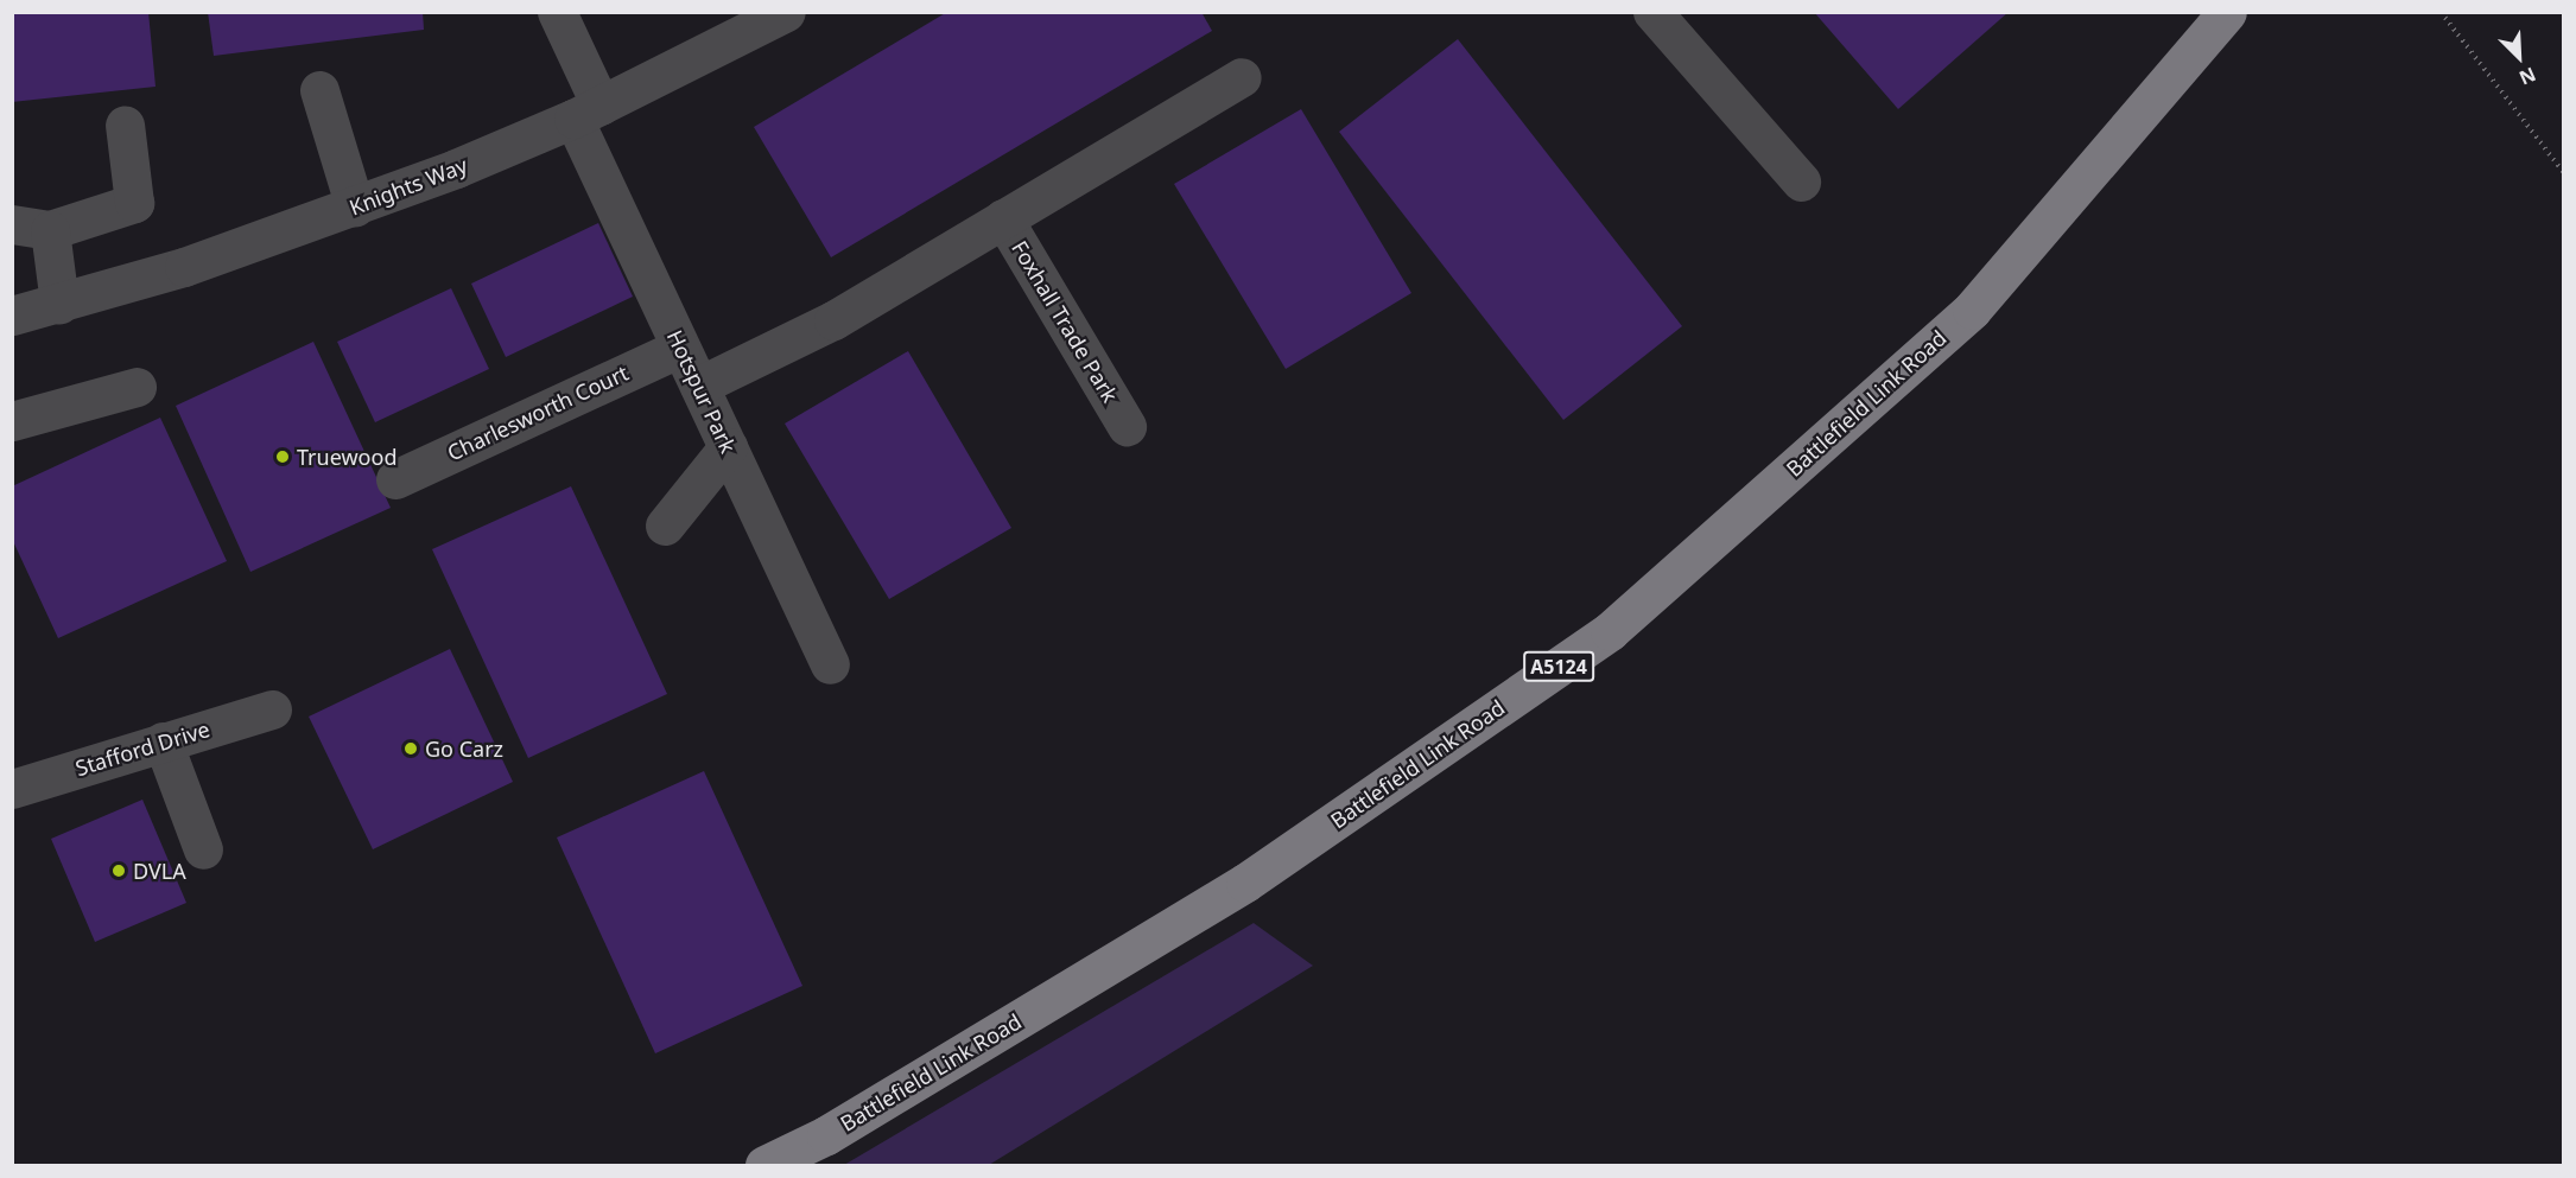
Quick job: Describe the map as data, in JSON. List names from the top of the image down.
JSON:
{
  "streets": {
    "main road": ["Battlefield Link Road", "A5124"],
    "street": [
      "Knights Way",
      "Foxhall Trade Park",
      "Hotspur Park",
      "Charlesworth Court",
      "Stafford Drive"
    ]
  },
  "crossings": [
    ["Knights Way", "Hotspur Park"],
    ["Hotspur Park", "Charlesworth Court"]
  ],
  "places": ["Truewood", "Go Carz", "DVLA"],
  "north": "bottom right"
}
